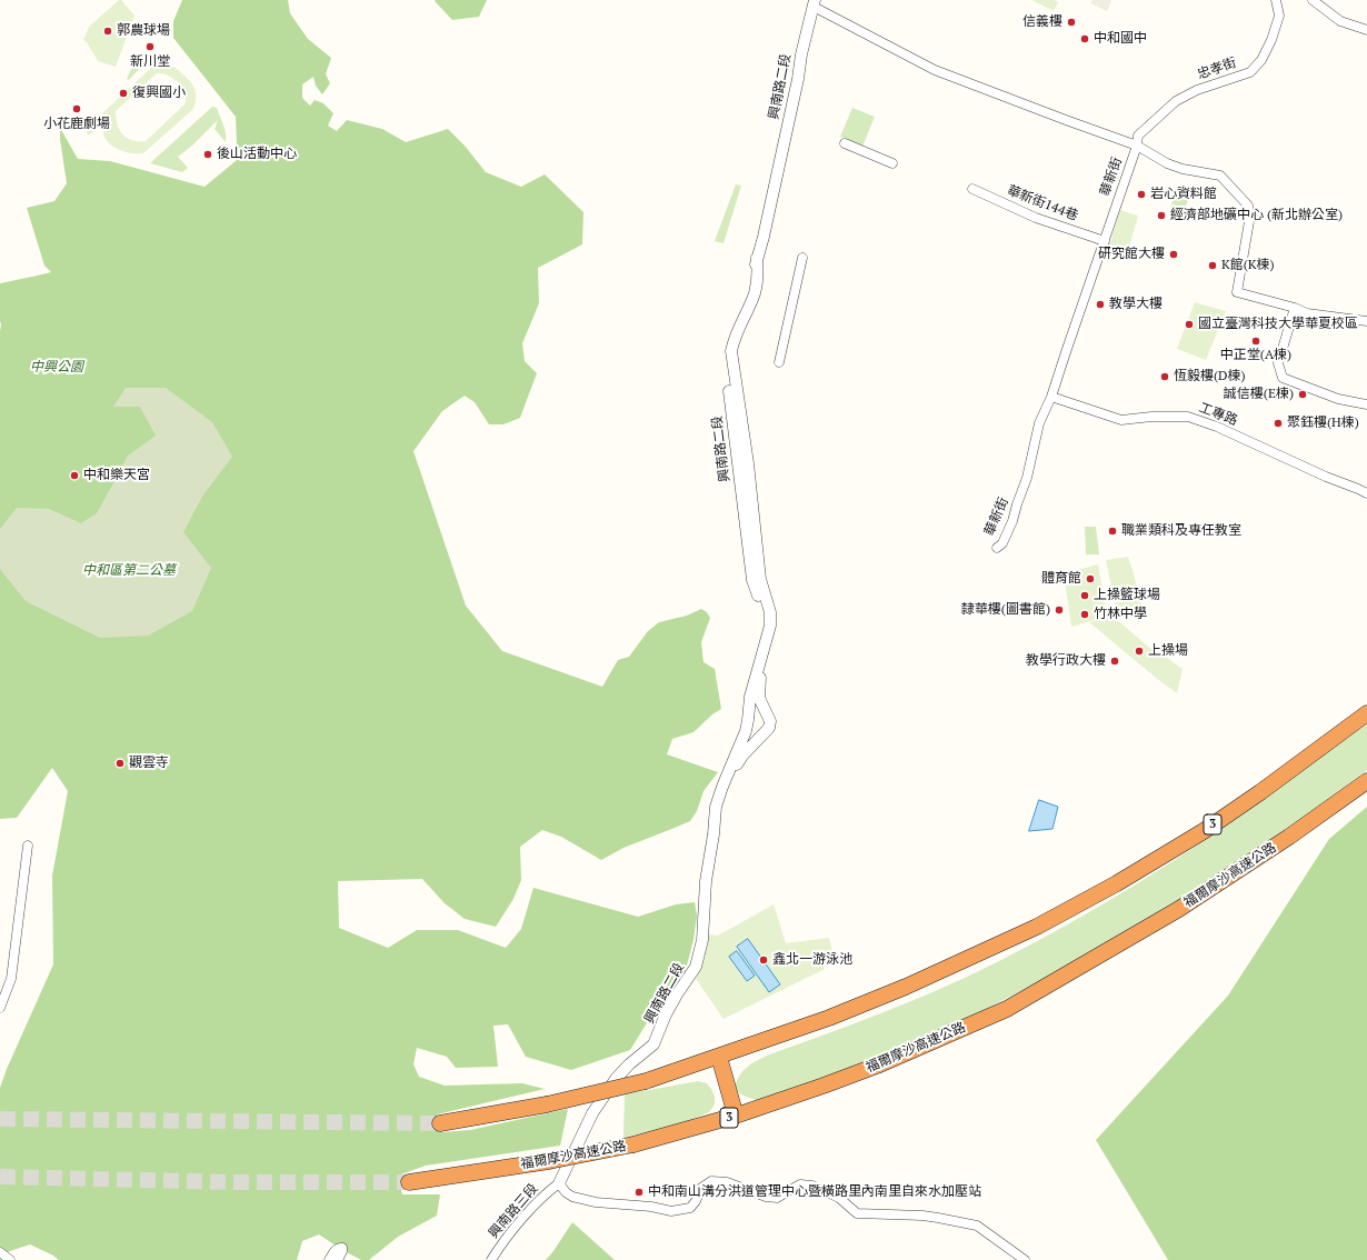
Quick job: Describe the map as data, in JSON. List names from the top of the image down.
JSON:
{
  "streets": {
    "highway": ["3", "福爾摩沙高速公路"],
    "street": [
      "忠孝街",
      "興南路二段",
      "華新街",
      "華新街144巷",
      "工專路",
      "興南路三段"
    ]
  },
  "crossings": [
    ["忠孝街", "華新街"],
    ["興南路二段", "華新街"],
    ["興南路二段", "興南路三段"],
    ["華新街", "華新街144巷"],
    ["華新街", "工專路"]
  ],
  "parks": ["中興公園", "中和區第二公墓"],
  "places": [
    "信義樓",
    "郭農球場",
    "中和國中",
    "新川堂",
    "復興國小",
    "小花鹿劇場",
    "後山活動中心",
    "岩心資料館",
    "經濟部地礦中心 (新北辦公室)",
    "研究館大樓",
    "K館(K棟)",
    "教學大樓",
    "國立臺灣科技大學華夏校區",
    "中正堂(A棟)",
    "恆毅樓(D棟)",
    "誠信樓(E棟)",
    "聚鈺樓(H棟)",
    "中和樂天宮",
    "職業類科及專任教室",
    "體育館",
    "上操籃球場",
    "隸華樓(圖書館)",
    "竹林中學",
    "上操場",
    "教學行政大樓",
    "觀雲寺",
    "鑫北一游泳池",
    "中和南山溝分洪道管理中心暨橫路里內南里自來水加壓站"
  ]
}
